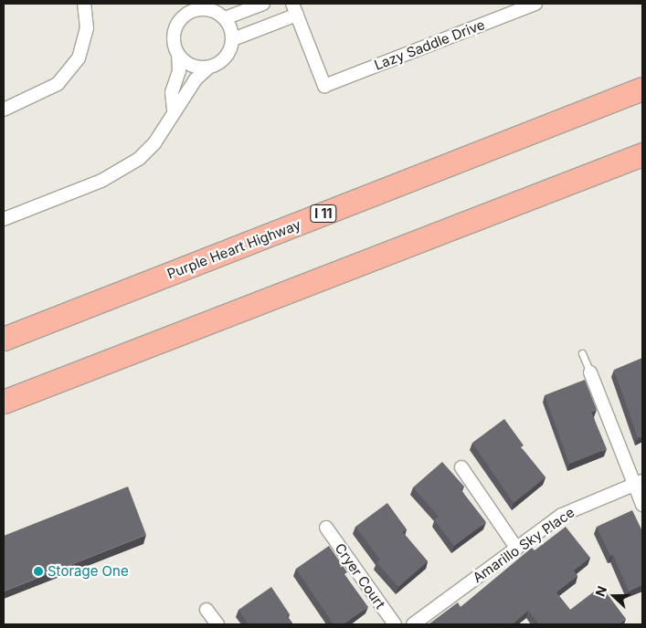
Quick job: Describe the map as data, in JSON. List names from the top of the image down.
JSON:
{
  "streets": {
    "highway": ["I 11", "Purple Heart Highway"],
    "street": ["Lazy Saddle Drive", "Amarillo Sky Place", "Cryer Court"]
  },
  "places": ["Storage One"],
  "north": "left"
}
